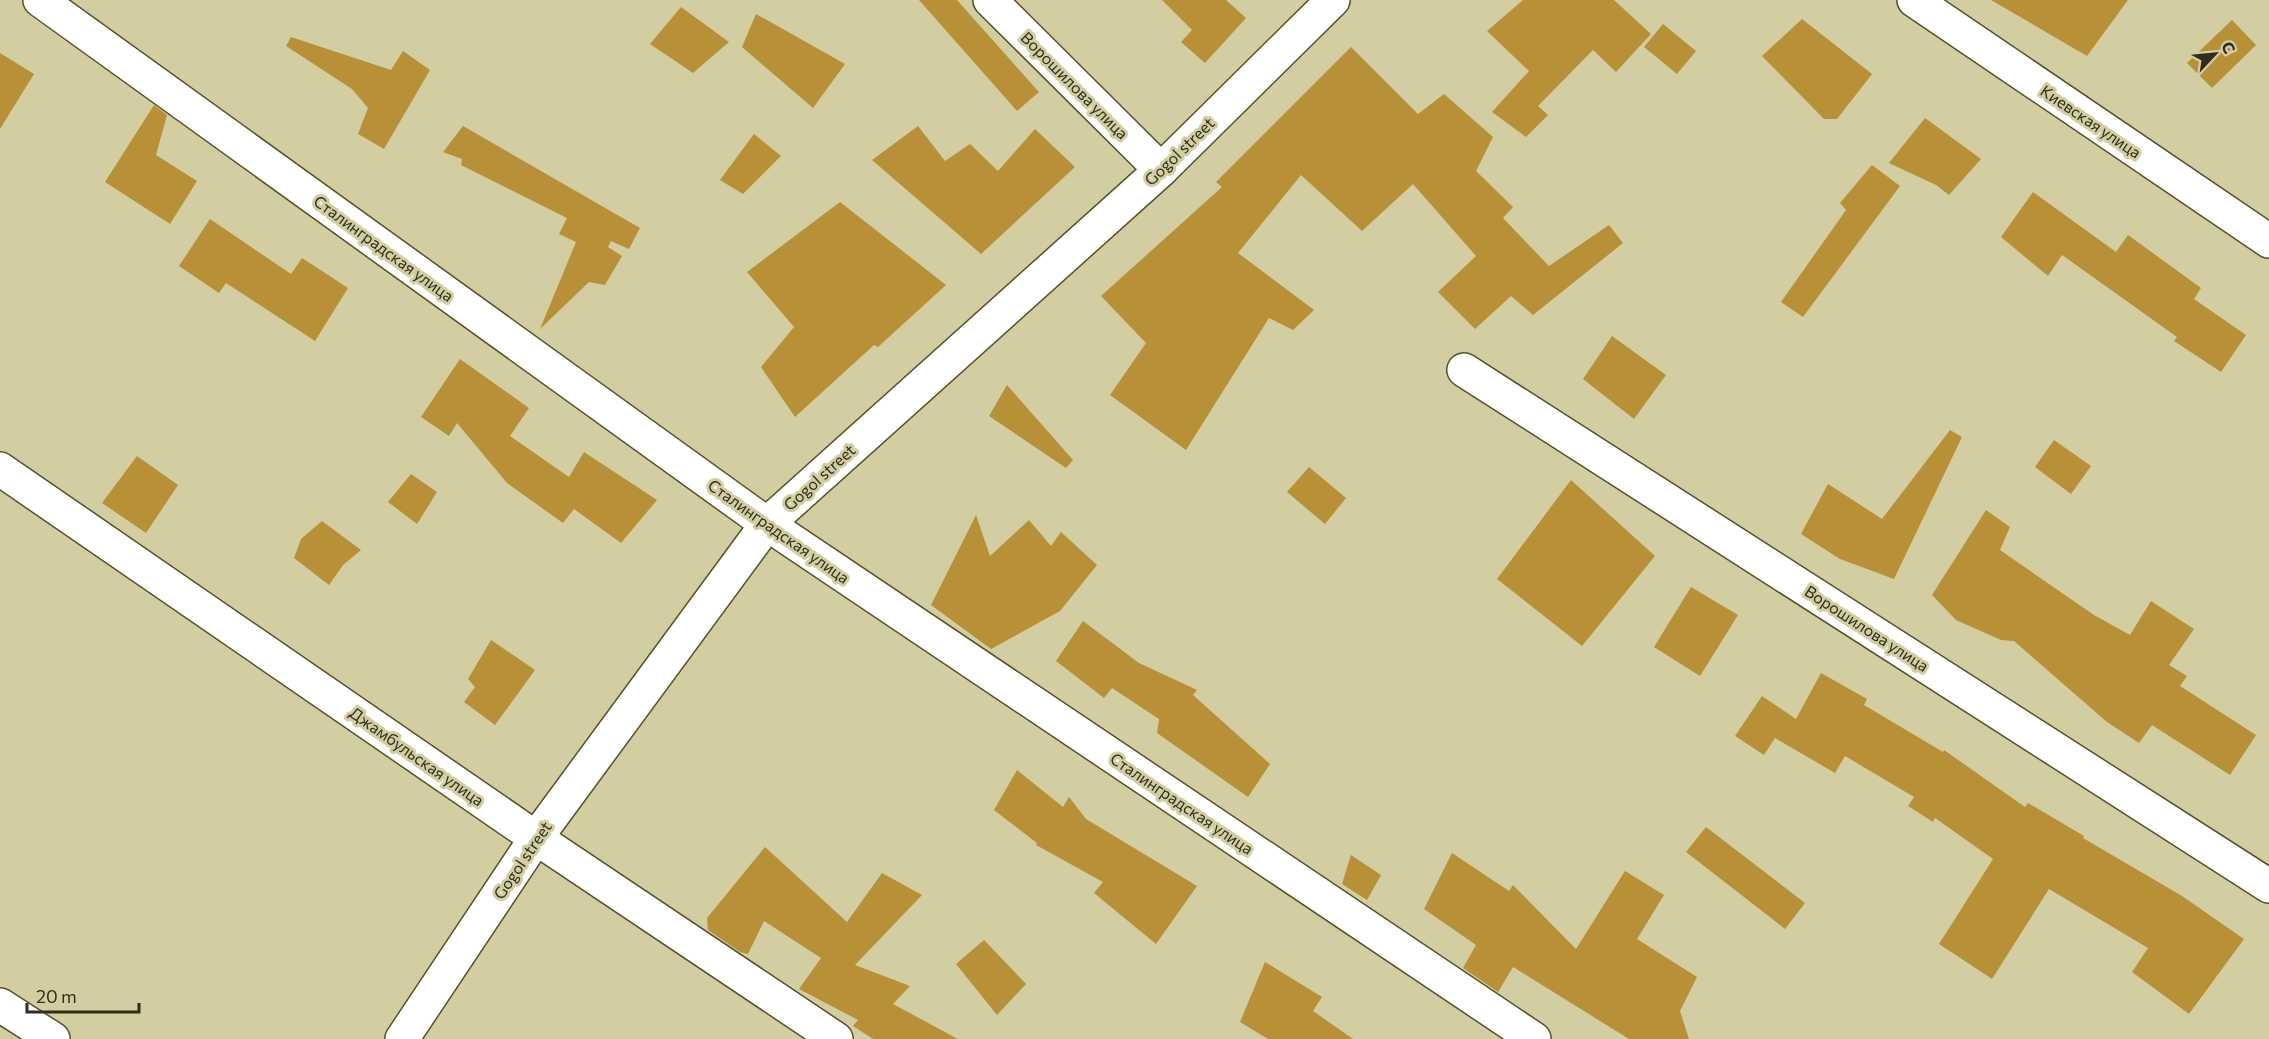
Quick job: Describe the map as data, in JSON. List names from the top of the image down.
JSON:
{
  "streets": {
    "street": [
      "Ворошилова улица",
      "Киевская улица",
      "Gogol street",
      "Сталинградская улица",
      "Джамбульская улица"
    ]
  },
  "crossings": [
    ["Ворошилова улица", "Gogol street"],
    ["Gogol street", "Сталинградская улица"],
    ["Gogol street", "Джамбульская улица"]
  ],
  "scale_bar": "20 m",
  "north": "top right"
}
